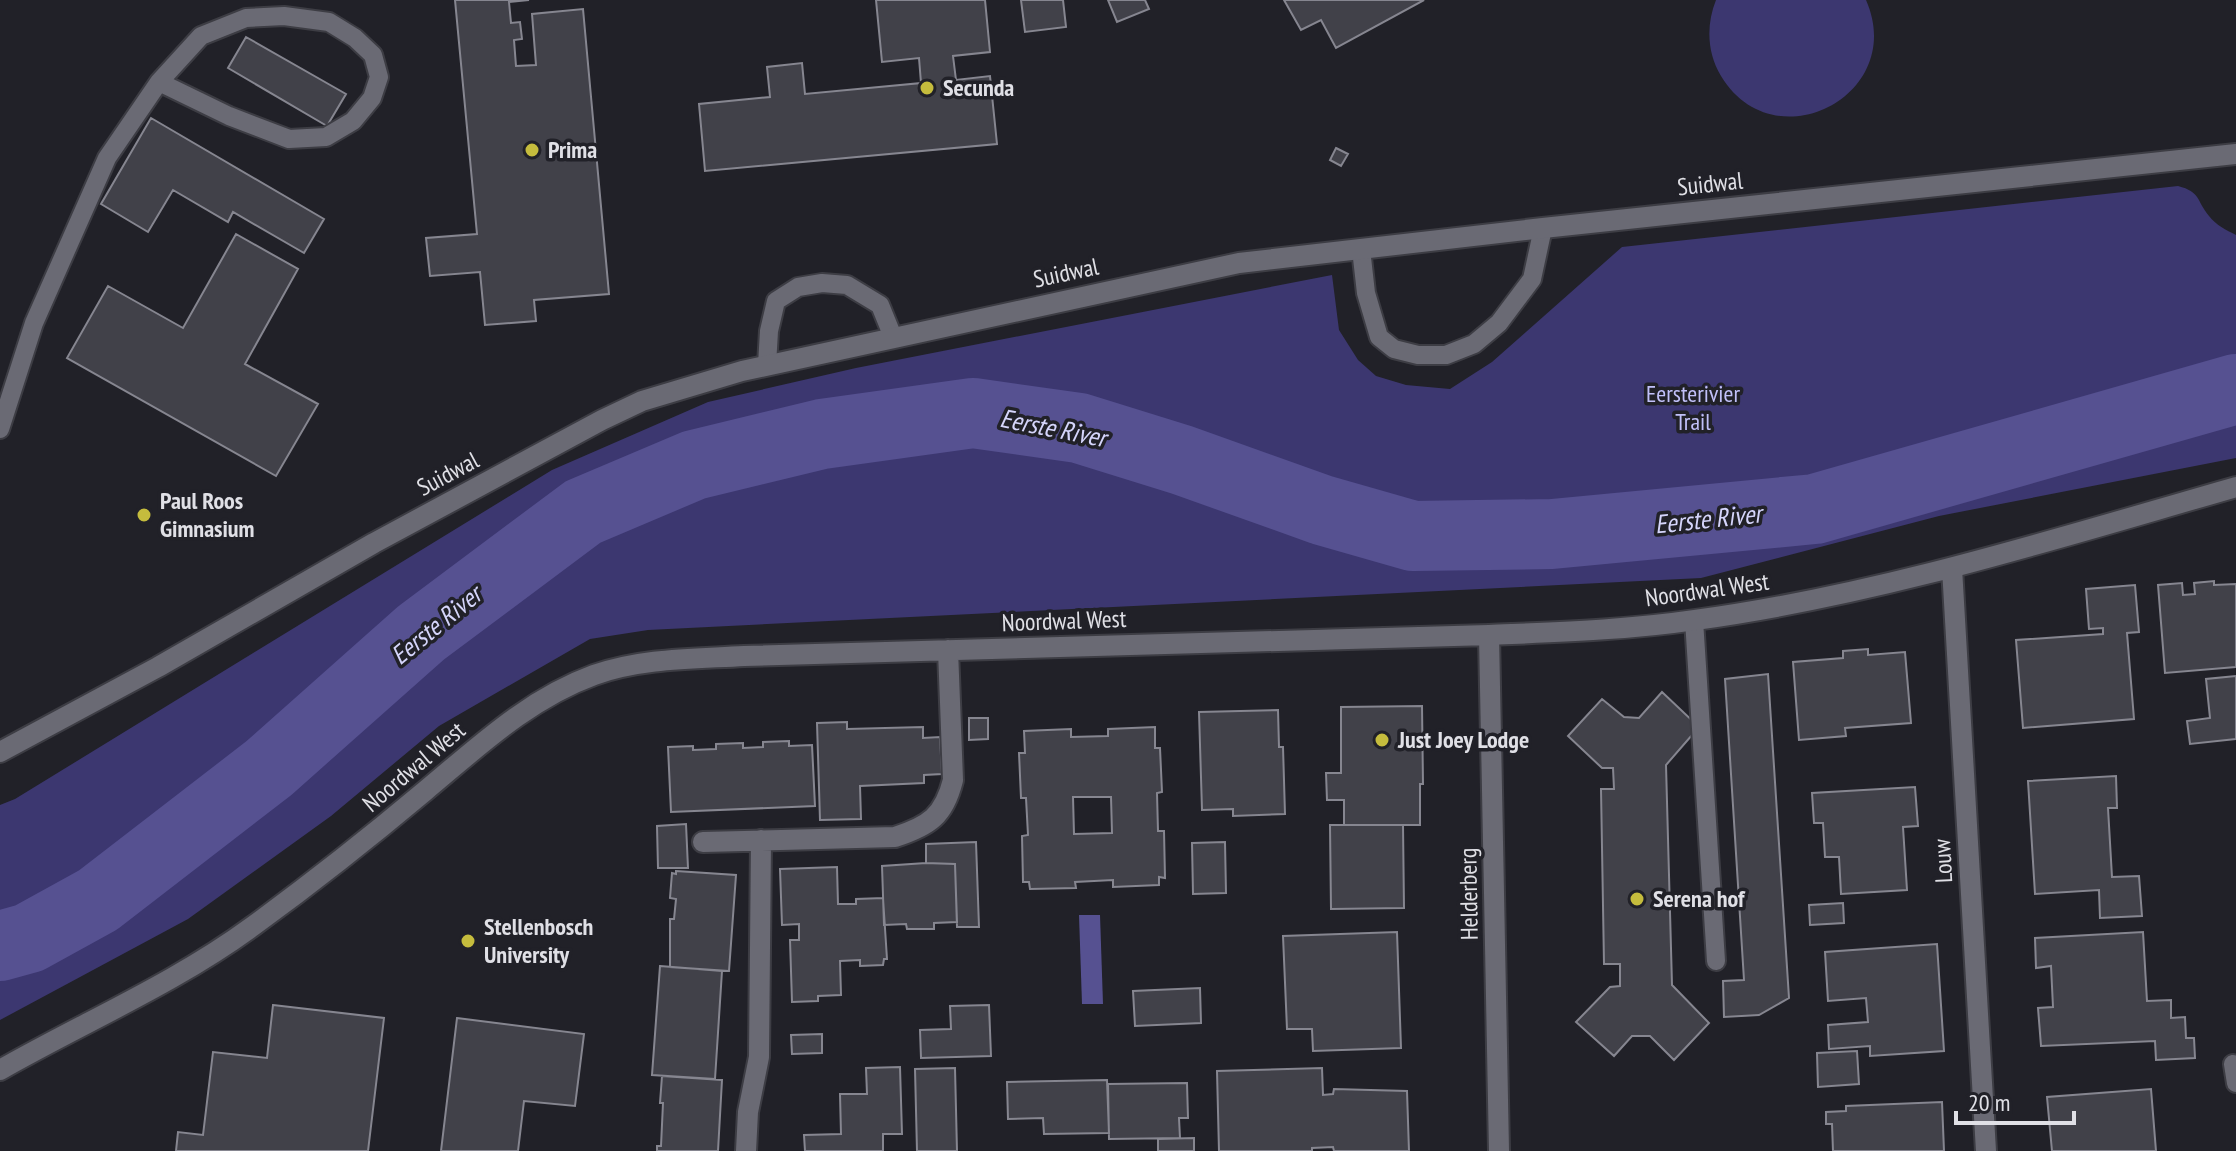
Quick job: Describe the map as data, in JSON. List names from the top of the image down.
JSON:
{
  "streets": {
    "street": [
      "Suidwal",
      "Noordwal West",
      "Louw",
      "Helderberg"
    ]
  },
  "crossings": [
    ["Noordwal West", "Louw"],
    ["Noordwal West", "Helderberg"]
  ],
  "water": ["Eerste River"],
  "parks": ["Eersterivier Trail"],
  "places": [
    "Secunda",
    "Prima",
    "Paul Roos Gimnasium",
    "Just Joey Lodge",
    "Serena hof",
    "Stellenbosch University"
  ],
  "scale_bar": "20 m"
}
